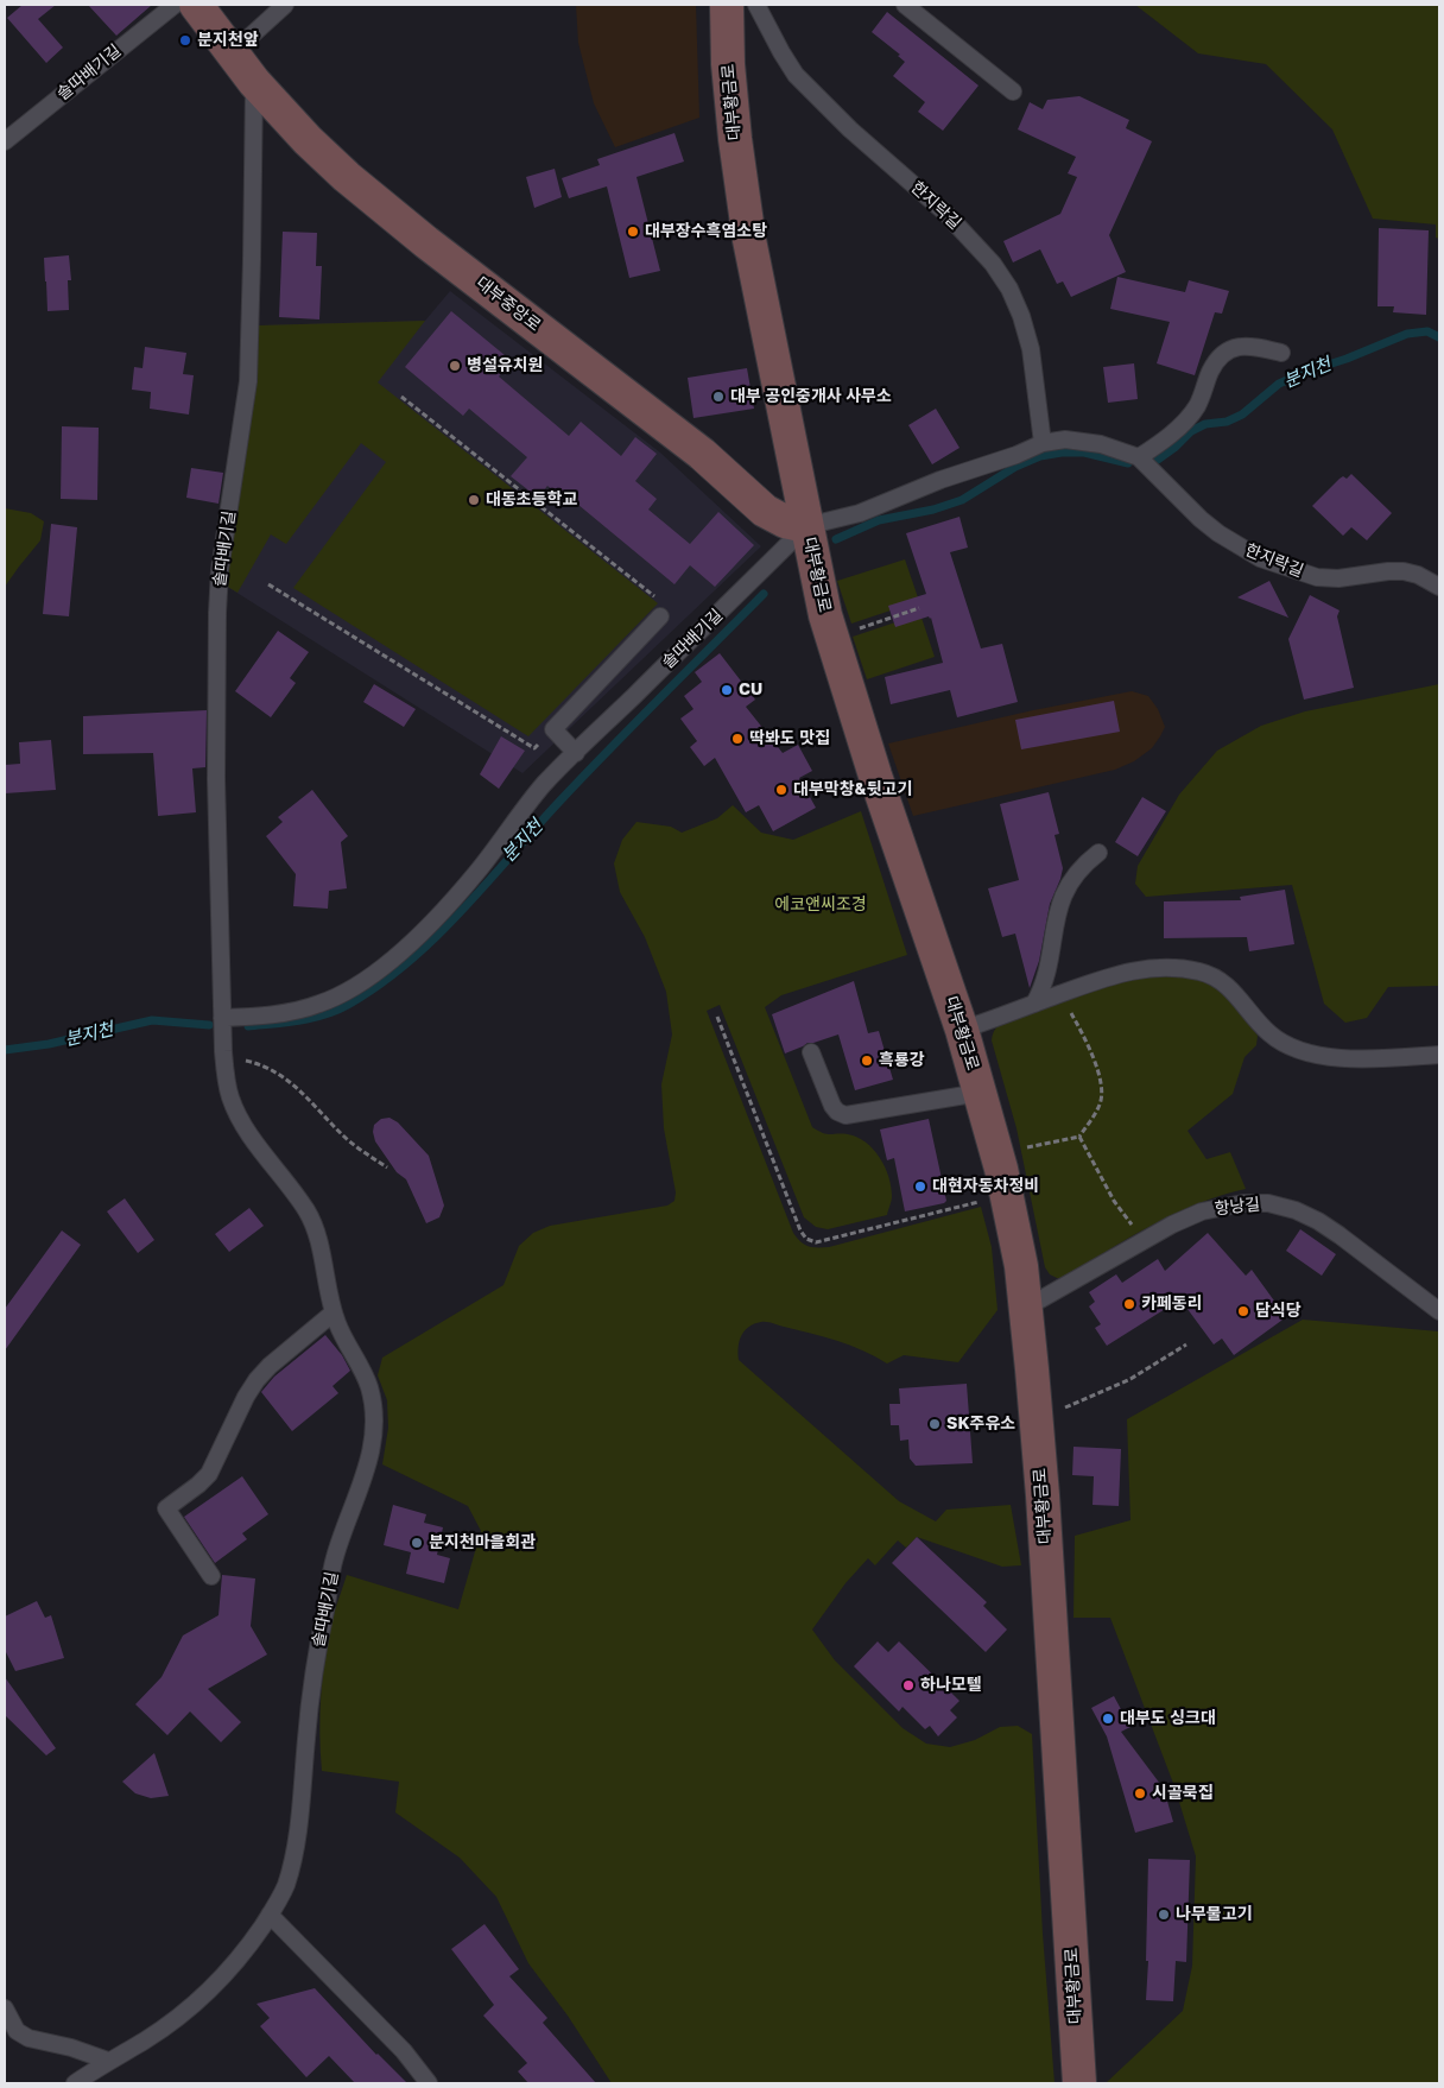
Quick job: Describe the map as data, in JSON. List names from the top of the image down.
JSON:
{
  "streets": {
    "main road": ["대부황금로", "대부중앙로"],
    "lane": ["솔따배기길", "한지락길", "항낭길"]
  },
  "crossings": [
    ["솔따배기길", "대부황금로"],
    ["솔따배기길", "한지락길"],
    ["솔따배기길", "대부중앙로"],
    ["대부황금로", "한지락길"],
    ["대부황금로", "대부중앙로"],
    ["대부황금로", "항낭길"],
    ["한지락길", "대부중앙로"]
  ],
  "water": ["분지천"],
  "parks": ["에코앤씨조경"],
  "places": [
    "분지천앞",
    "대부장수흑염소탕",
    "병설유치원",
    "대부 공인중개사 사무소",
    "대동초등학교",
    "CU",
    "딱봐도 맛집",
    "대부막창&뒷고기",
    "흑룡강",
    "대현자동차정비",
    "카페동리",
    "담식당",
    "SK주유소",
    "분지천마을회관",
    "하나모텔",
    "대부도 싱크대",
    "시골묵집",
    "나무물고기"
  ]
}
